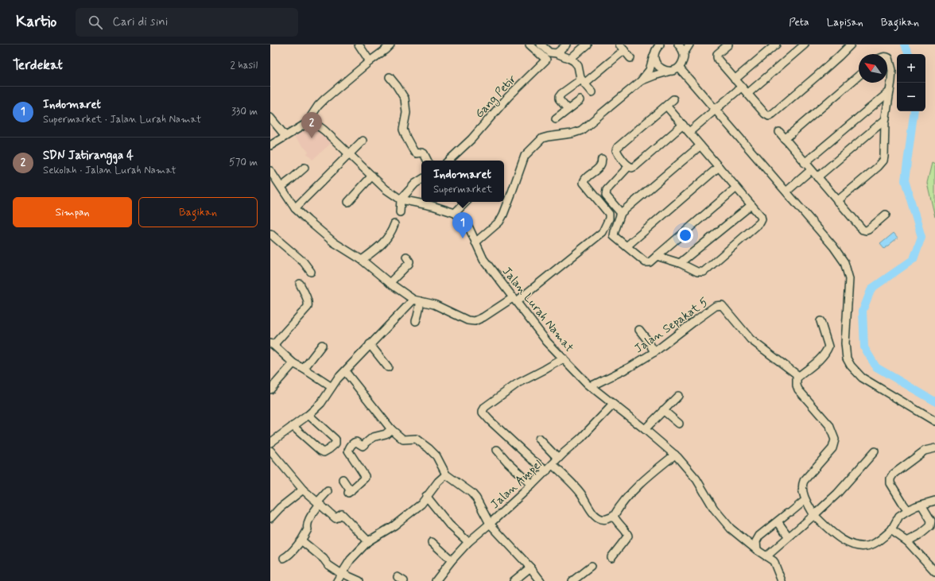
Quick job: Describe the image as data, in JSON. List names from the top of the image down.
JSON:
{
  "streets": {
    "street": [
      "Gang Petir",
      "Jalan Lurah Namat",
      "Jalan Sepakat 5",
      "Jalan Ampel"
    ]
  },
  "crossings": [
    ["Jalan Lurah Namat", "Jalan Sepakat 5"],
    ["Jalan Lurah Namat", "Jalan Ampel"]
  ],
  "north": "top left",
  "page": {
    "header": "Kartio",
    "search": "Cari di sini",
    "nav": ["Peta", "Lapisan", "Bagikan"],
    "heading": ["Terdekat", "2 hasil"],
    "map_buttons": ["+", "−"],
    "list": [
      {
        "mark": "1",
        "name": "Indomaret",
        "note": "Supermarket · Jalan Lurah Namat",
        "value": "330 m"
      },
      {
        "mark": "2",
        "name": "SDN Jatirangga 4",
        "note": "Sekolah · Jalan Lurah Namat",
        "value": "570 m"
      }
    ],
    "pins": ["2", "1"],
    "popup": ["Indomaret", "Supermarket"],
    "buttons": ["Simpan", "Bagikan"]
  }
}
